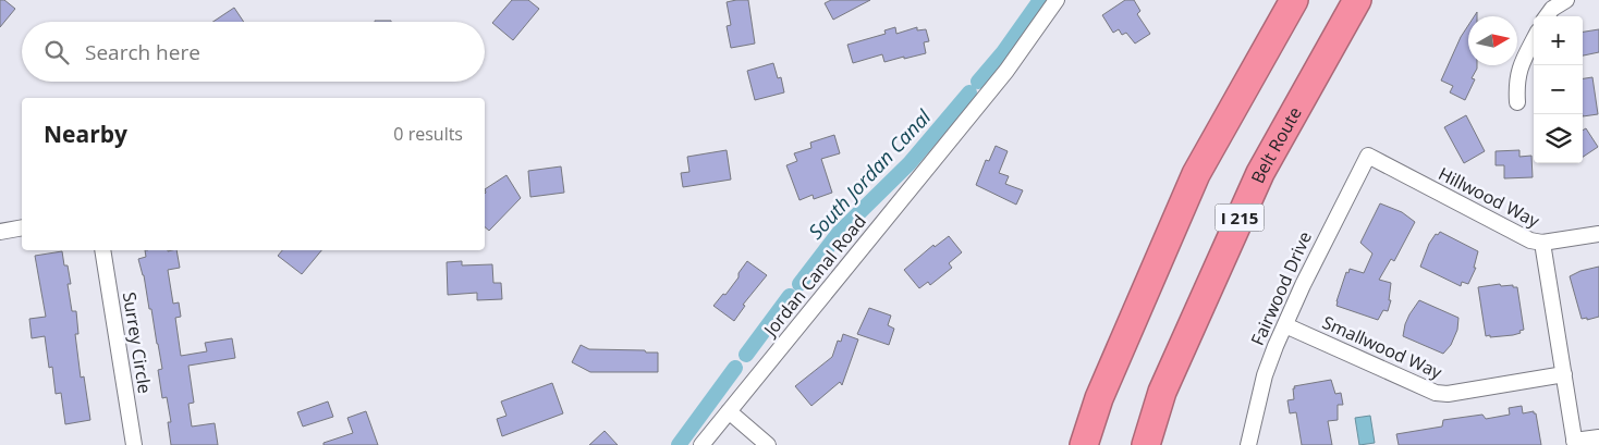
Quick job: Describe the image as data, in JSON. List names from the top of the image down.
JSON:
{
  "streets": {
    "highway": ["Belt Route", "I 215"],
    "street": [
      "Hillwood Way",
      "Jordan Canal Road",
      "Fairwood Drive",
      "Surrey Circle",
      "Smallwood Way"
    ]
  },
  "crossings": [
    ["Hillwood Way", "Fairwood Drive"],
    ["Fairwood Drive", "Smallwood Way"]
  ],
  "water": ["South Jordan Canal"],
  "north": "right",
  "page": {
    "map_buttons": ["+", "−"],
    "search": "Search here",
    "heading": ["Nearby", "0 results"]
  }
}
